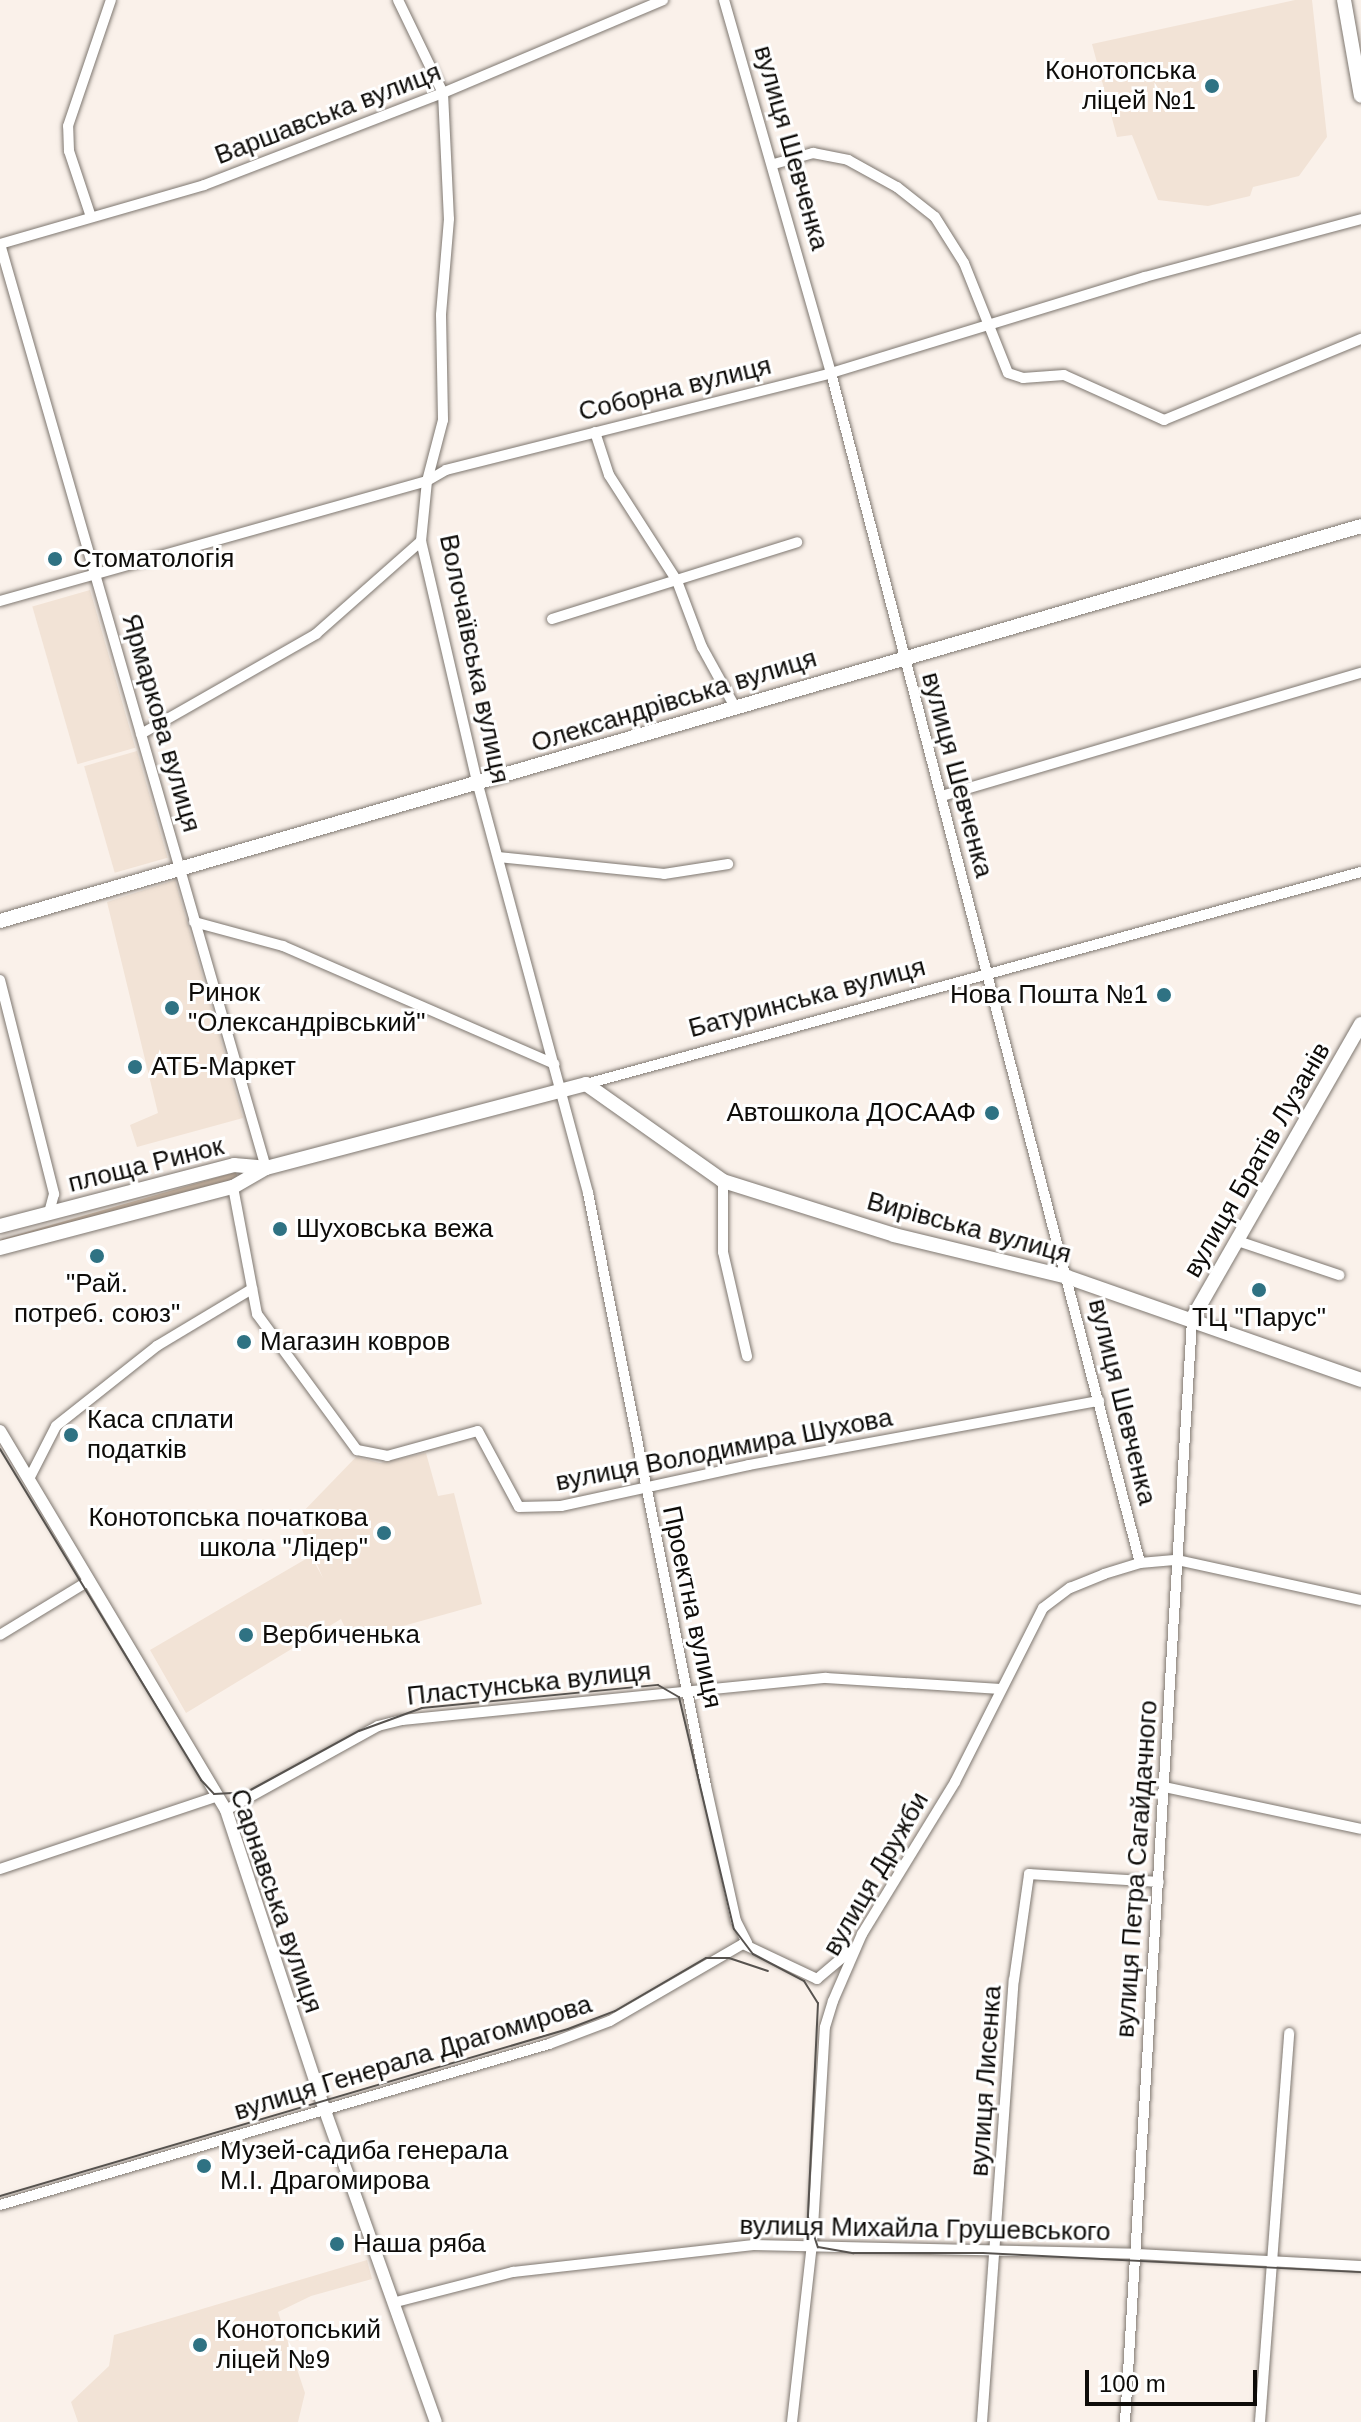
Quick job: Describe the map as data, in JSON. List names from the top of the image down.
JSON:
{
  "streets": {
    "main road": [
      "Олександрівська вулиця",
      "Батуринська вулиця",
      "вулиця Братів Лузанів",
      "площа Ринок",
      "Вирівська вулиця"
    ],
    "street": [
      "Варшавська вулиця",
      "вулиця Шевченка",
      "Соборна вулиця",
      "Волочаївська вулиця",
      "Ярмаркова вулиця",
      "вулиця Володимира Шухова",
      "Проектна вулиця",
      "Пластунська вулиця",
      "вулиця Петра Сагайдачного",
      "вулиця Дружби",
      "Сарнавська вулиця",
      "вулиця Генерала Драгомирова",
      "вулиця Лисенка",
      "вулиця Михайла Грушевського"
    ]
  },
  "crossings": [
    ["Варшавська вулиця", "Волочаївська вулиця"],
    ["Варшавська вулиця", "Ярмаркова вулиця"],
    ["вулиця Шевченка", "Соборна вулиця"],
    ["вулиця Шевченка", "Олександрівська вулиця"],
    ["вулиця Шевченка", "Батуринська вулиця"],
    ["вулиця Шевченка", "Вирівська вулиця"],
    ["вулиця Шевченка", "вулиця Володимира Шухова"],
    ["вулиця Шевченка", "вулиця Дружби"],
    ["Соборна вулиця", "Волочаївська вулиця"],
    ["Соборна вулиця", "Ярмаркова вулиця"],
    ["Волочаївська вулиця", "Олександрівська вулиця"],
    ["Волочаївська вулиця", "Батуринська вулиця"],
    ["Волочаївська вулиця", "Проектна вулиця"],
    ["Олександрівська вулиця", "Ярмаркова вулиця"],
    ["Ярмаркова вулиця", "Батуринська вулиця"],
    ["Ярмаркова вулиця", "площа Ринок"],
    ["Батуринська вулиця", "площа Ринок"],
    ["Батуринська вулиця", "Вирівська вулиця"],
    ["Батуринська вулиця", "Проектна вулиця"],
    ["вулиця Братів Лузанів", "Вирівська вулиця"],
    ["вулиця Братів Лузанів", "вулиця Петра Сагайдачного"],
    ["площа Ринок", "вулиця Володимира Шухова"],
    ["Вирівська вулиця", "вулиця Петра Сагайдачного"],
    ["вулиця Володимира Шухова", "Проектна вулиця"],
    ["Проектна вулиця", "Пластунська вулиця"],
    ["Проектна вулиця", "вулиця Генерала Драгомирова"],
    ["Пластунська вулиця", "вулиця Дружби"],
    ["Пластунська вулиця", "Сарнавська вулиця"],
    ["вулиця Петра Сагайдачного", "вулиця Дружби"],
    ["вулиця Петра Сагайдачного", "вулиця Лисенка"],
    ["вулиця Петра Сагайдачного", "вулиця Михайла Грушевського"],
    ["вулиця Дружби", "вулиця Михайла Грушевського"],
    ["Сарнавська вулиця", "вулиця Генерала Драгомирова"],
    ["Сарнавська вулиця", "вулиця Михайла Грушевського"],
    ["вулиця Лисенка", "вулиця Михайла Грушевського"]
  ],
  "places": [
    "Конотопська ліцей №1",
    "Стоматологія",
    "Нова Пошта №1",
    "Ринок \"Олександрівський\"",
    "АТБ-Маркет",
    "Автошкола ДОСААФ",
    "Шуховська вежа",
    "\"Рай. потреб. союз\"",
    "ТЦ \"Парус\"",
    "Магазин ковров",
    "Каса сплати податків",
    "Конотопська початкова школа \"Лідер\"",
    "Вербиченька",
    "Музей-садиба генерала М.І. Драгомирова",
    "Наша ряба",
    "Конотопський ліцей №9"
  ],
  "scale_bar": "100 m"
}
